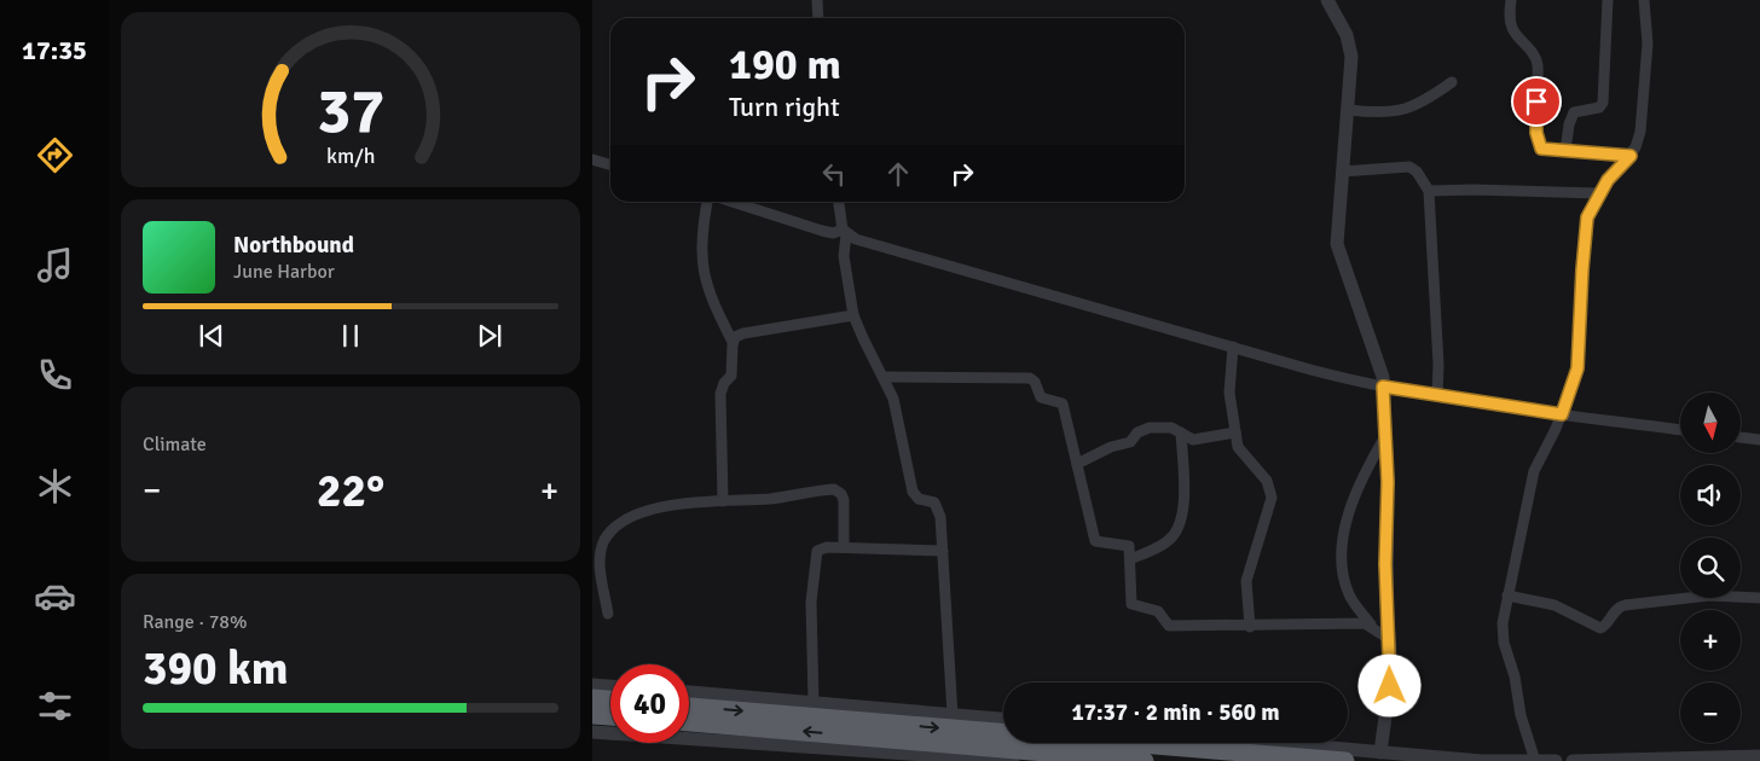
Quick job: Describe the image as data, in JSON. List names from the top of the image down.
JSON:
{
  "north": "bottom",
  "page": {
    "tabs": "17:35",
    "turn": ["190 m", "Turn right"],
    "song": ["Northbound", "June Harbor"],
    "tile": [
      "Climate",
      ["Range · 78%", "390 km"]
    ],
    "map_buttons": ["+", "−"],
    "heat": ["−", "22°", "+"],
    "limit": "40",
    "trip": "17:37 · 2 min · 560 m",
    "gauge": ["37", "km/h"]
  }
}
